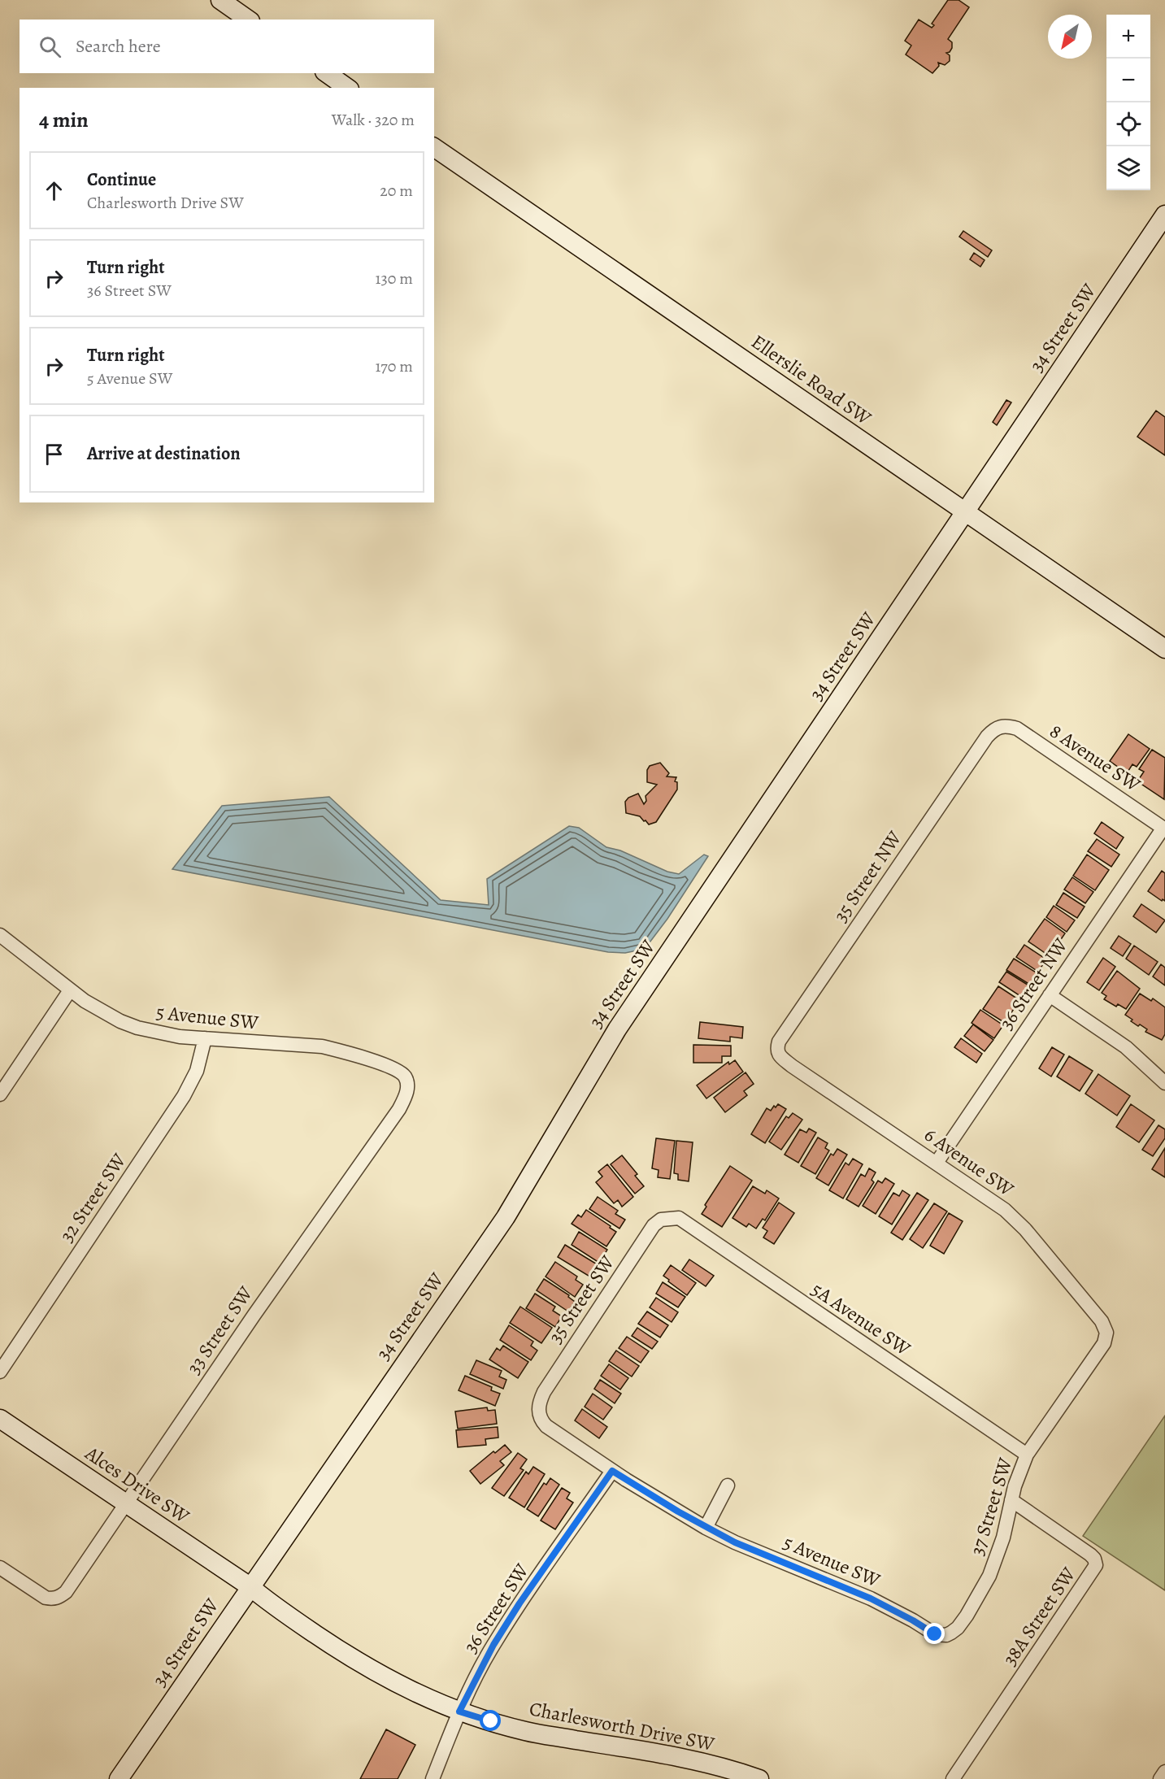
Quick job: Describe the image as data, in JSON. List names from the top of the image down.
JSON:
{
  "streets": {
    "main road": [
      "34 Street SW",
      "Ellerslie Road SW",
      "Alces Drive SW",
      "Charlesworth Drive SW"
    ],
    "street": [
      "8 Avenue SW",
      "35 Street NW",
      "36 Street NW",
      "5 Avenue SW",
      "6 Avenue SW",
      "32 Street SW",
      "35 Street SW",
      "5A Avenue SW",
      "33 Street SW",
      "37 Street SW",
      "36 Street SW",
      "38A Street SW"
    ]
  },
  "crossings": [
    ["34 Street SW", "Ellerslie Road SW"],
    ["34 Street SW", "Alces Drive SW"],
    ["34 Street SW", "Charlesworth Drive SW"],
    ["8 Avenue SW", "35 Street NW"],
    ["8 Avenue SW", "36 Street NW"],
    ["35 Street NW", "6 Avenue SW"],
    ["36 Street NW", "6 Avenue SW"],
    ["5 Avenue SW", "32 Street SW"],
    ["5 Avenue SW", "35 Street SW"],
    ["5 Avenue SW", "33 Street SW"],
    ["5 Avenue SW", "37 Street SW"],
    ["5 Avenue SW", "36 Street SW"],
    ["6 Avenue SW", "37 Street SW"],
    ["35 Street SW", "5A Avenue SW"],
    ["5A Avenue SW", "37 Street SW"],
    ["33 Street SW", "Alces Drive SW"],
    ["Alces Drive SW", "Charlesworth Drive SW"],
    ["37 Street SW", "38A Street SW"],
    ["36 Street SW", "Charlesworth Drive SW"]
  ],
  "north": "bottom left",
  "page": {
    "map_buttons": ["+", "−"],
    "search": "Search here",
    "heading": ["4 min", "Walk · 320 m"],
    "list": [
      ["Continue", "Charlesworth Drive SW", "20 m"],
      ["Turn right", "36 Street SW", "130 m"],
      ["Turn right", "5 Avenue SW", "170 m"],
      "Arrive at destination"
    ]
  }
}
